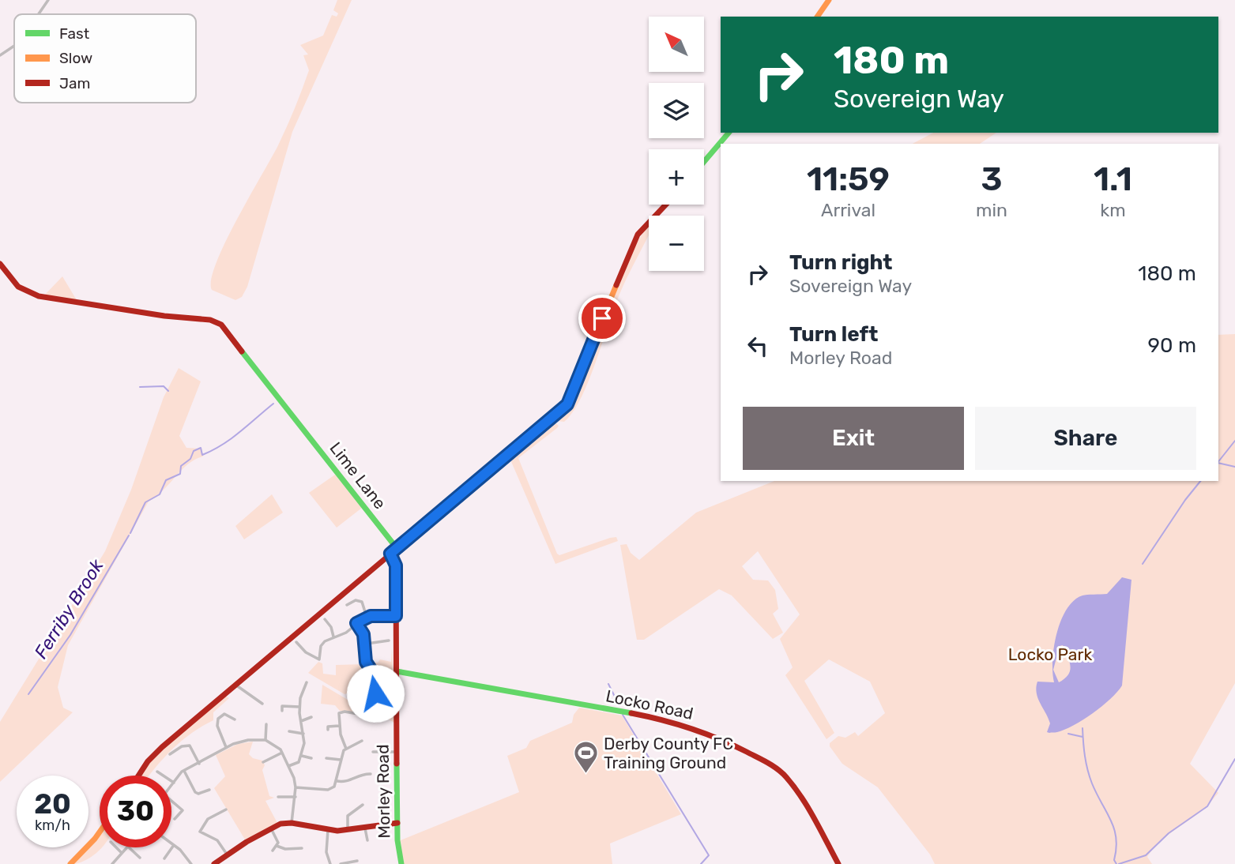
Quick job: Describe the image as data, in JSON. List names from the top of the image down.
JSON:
{
  "streets": {
    "street": ["Lime Lane", "Locko Road", "Morley Road"]
  },
  "crossings": [
    ["Locko Road", "Morley Road"]
  ],
  "water": ["Ferriby Brook"],
  "parks": ["Locko Park"],
  "places": {
    "sports": ["Derby County FC Training Ground"]
  },
  "legend": ["Fast", "Slow", "Jam"],
  "north": "top left",
  "page": {
    "map_buttons": ["+", "−"],
    "turn": ["180 m", "Sovereign Way"],
    "eta": [
      "11:59",
      "Arrival",
      "3",
      "min",
      "1.1",
      "km"
    ],
    "list": [
      {
        "name": "Turn right",
        "note": "Sovereign Way",
        "value": "180 m"
      },
      {
        "name": "Turn left",
        "note": "Morley Road",
        "value": "90 m"
      }
    ],
    "buttons": ["Exit", "Share"],
    "speed": "20 km/h",
    "limit": "30"
  }
}
